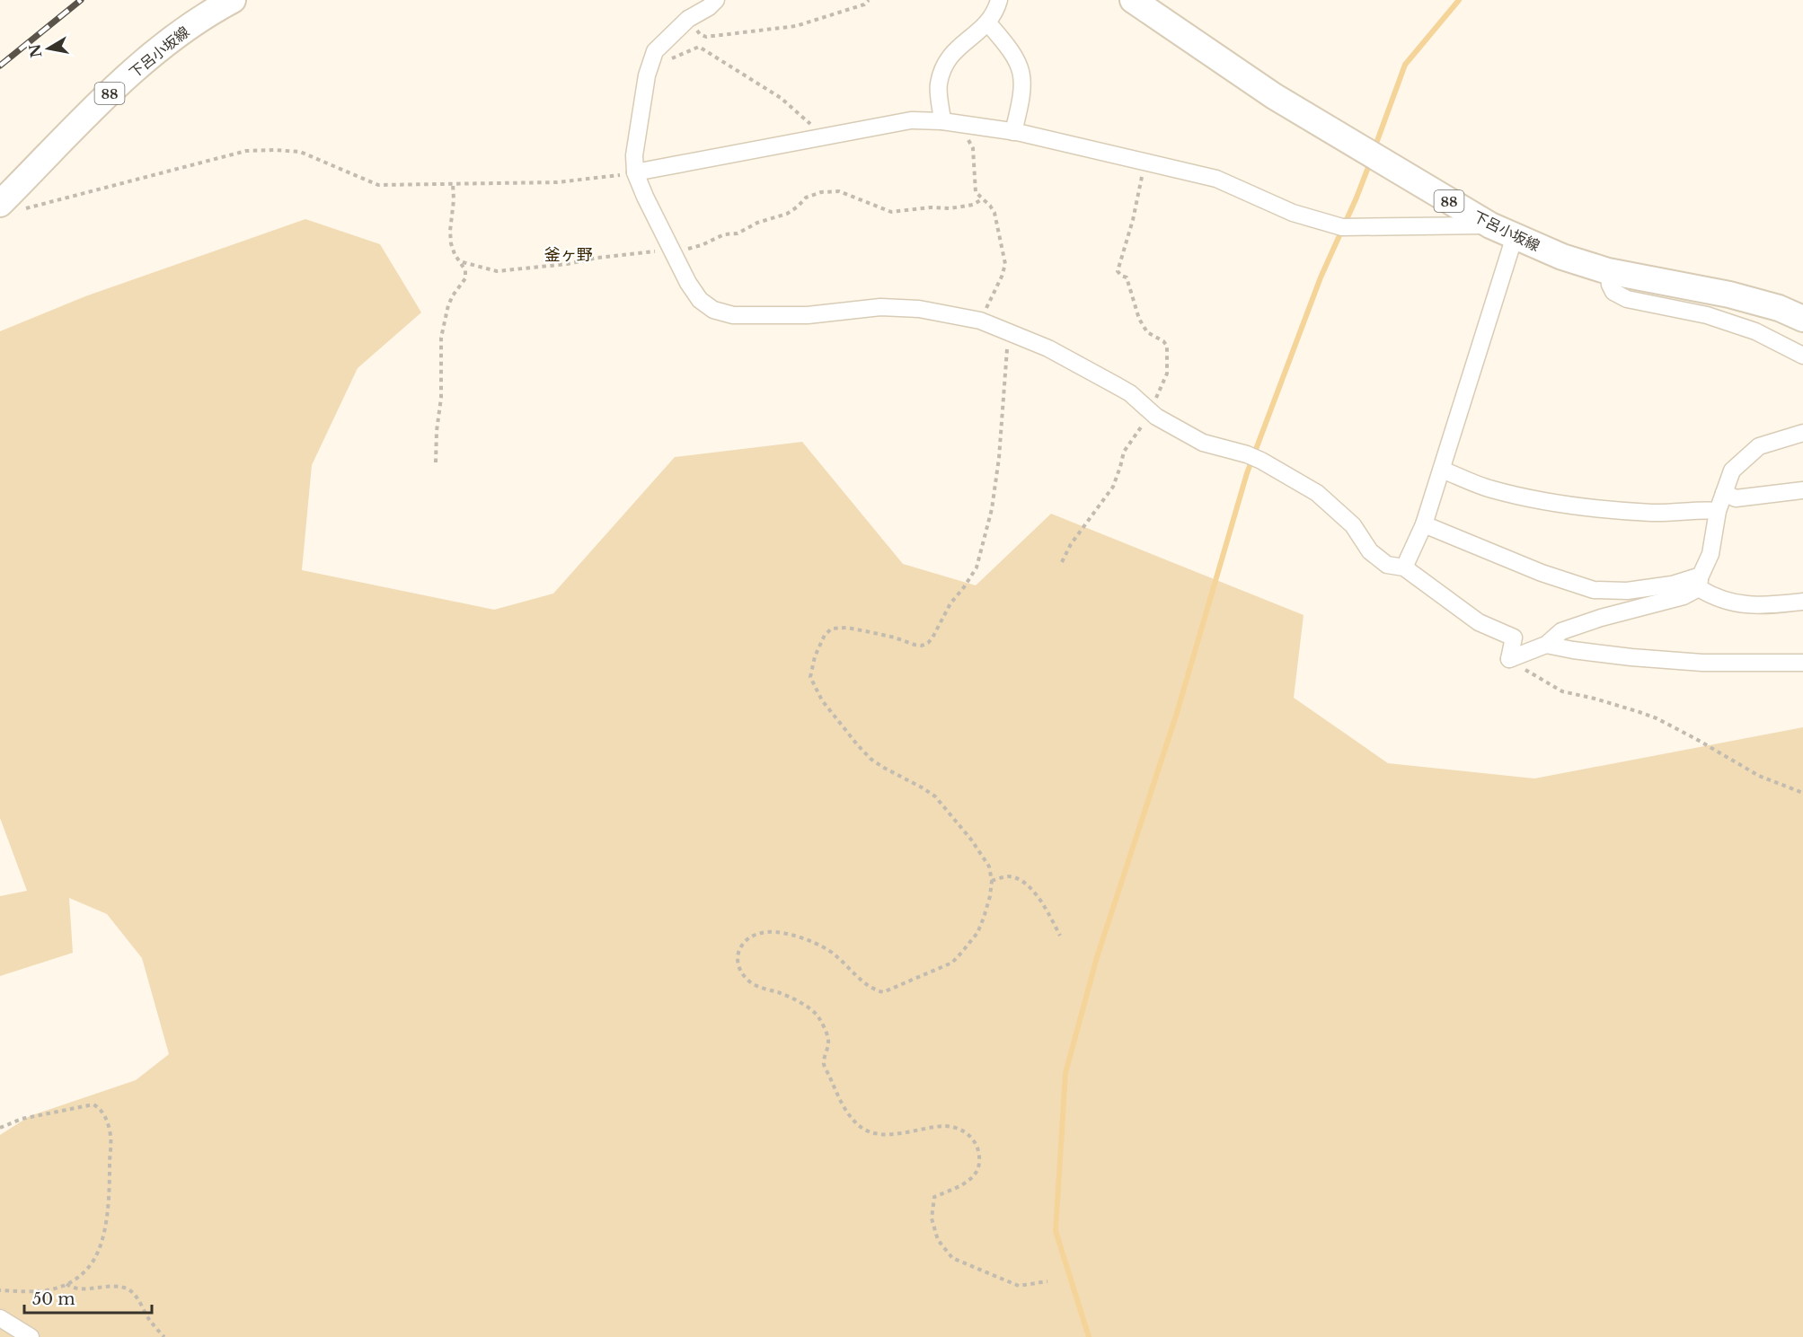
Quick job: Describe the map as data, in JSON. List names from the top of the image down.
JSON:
{
  "streets": {
    "main road": ["下呂小坂線", "88"]
  },
  "districts": ["釜ヶ野"],
  "scale_bar": "50 m",
  "north": "left"
}
